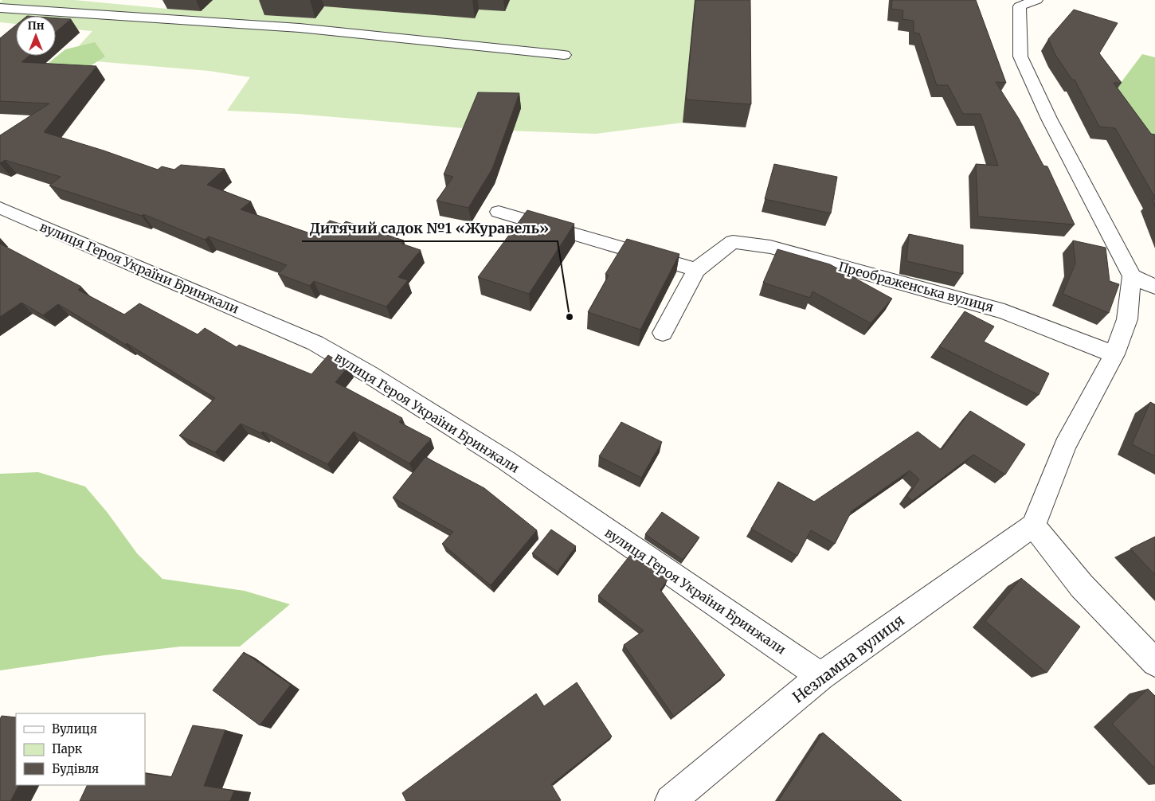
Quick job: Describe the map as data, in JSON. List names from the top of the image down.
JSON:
{
  "streets": {
    "street": ["вулиця Героя України Бринжали", "Преображенська вулиця", "Незламна вулиця"]
  },
  "crossings": [
    ["вулиця Героя України Бринжали", "Незламна вулиця"]
  ],
  "places": ["Дитячий садок №1 «Журавель»"],
  "legend": ["Вулиця", "Парк", "Будівля"],
  "north": "top"
}
